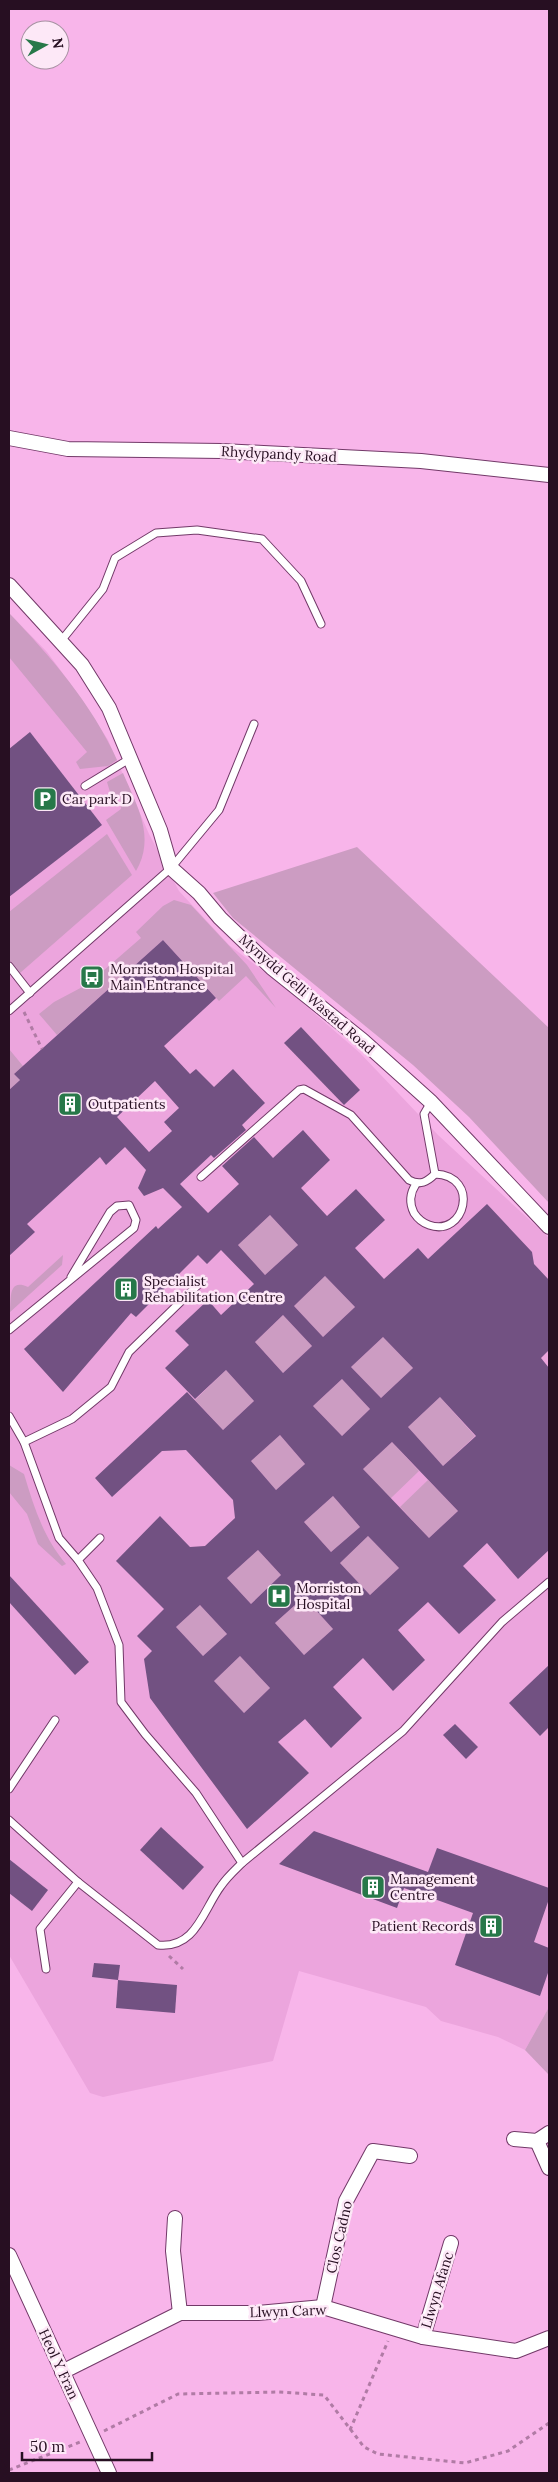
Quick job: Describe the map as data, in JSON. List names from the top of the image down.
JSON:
{
  "streets": {
    "street": [
      "Rhydypandy Road",
      "Mynydd Gelli Wastad Road",
      "Clos Cadno",
      "Llwyn Afanc",
      "Llwyn Carw",
      "Heol Y Fran"
    ]
  },
  "crossings": [
    ["Clos Cadno", "Llwyn Carw"],
    ["Llwyn Afanc", "Llwyn Carw"],
    ["Llwyn Carw", "Heol Y Fran"]
  ],
  "places": {
    "parking": ["Car park D"],
    "bus stop": ["Morriston Hospital Main Entrance"],
    "building": [
      "Outpatients",
      "Specialist Rehabilitation Centre",
      "Management Centre",
      "Patient Records"
    ],
    "hospital": ["Morriston Hospital"]
  },
  "scale_bar": "50 m",
  "north": "right"
}
